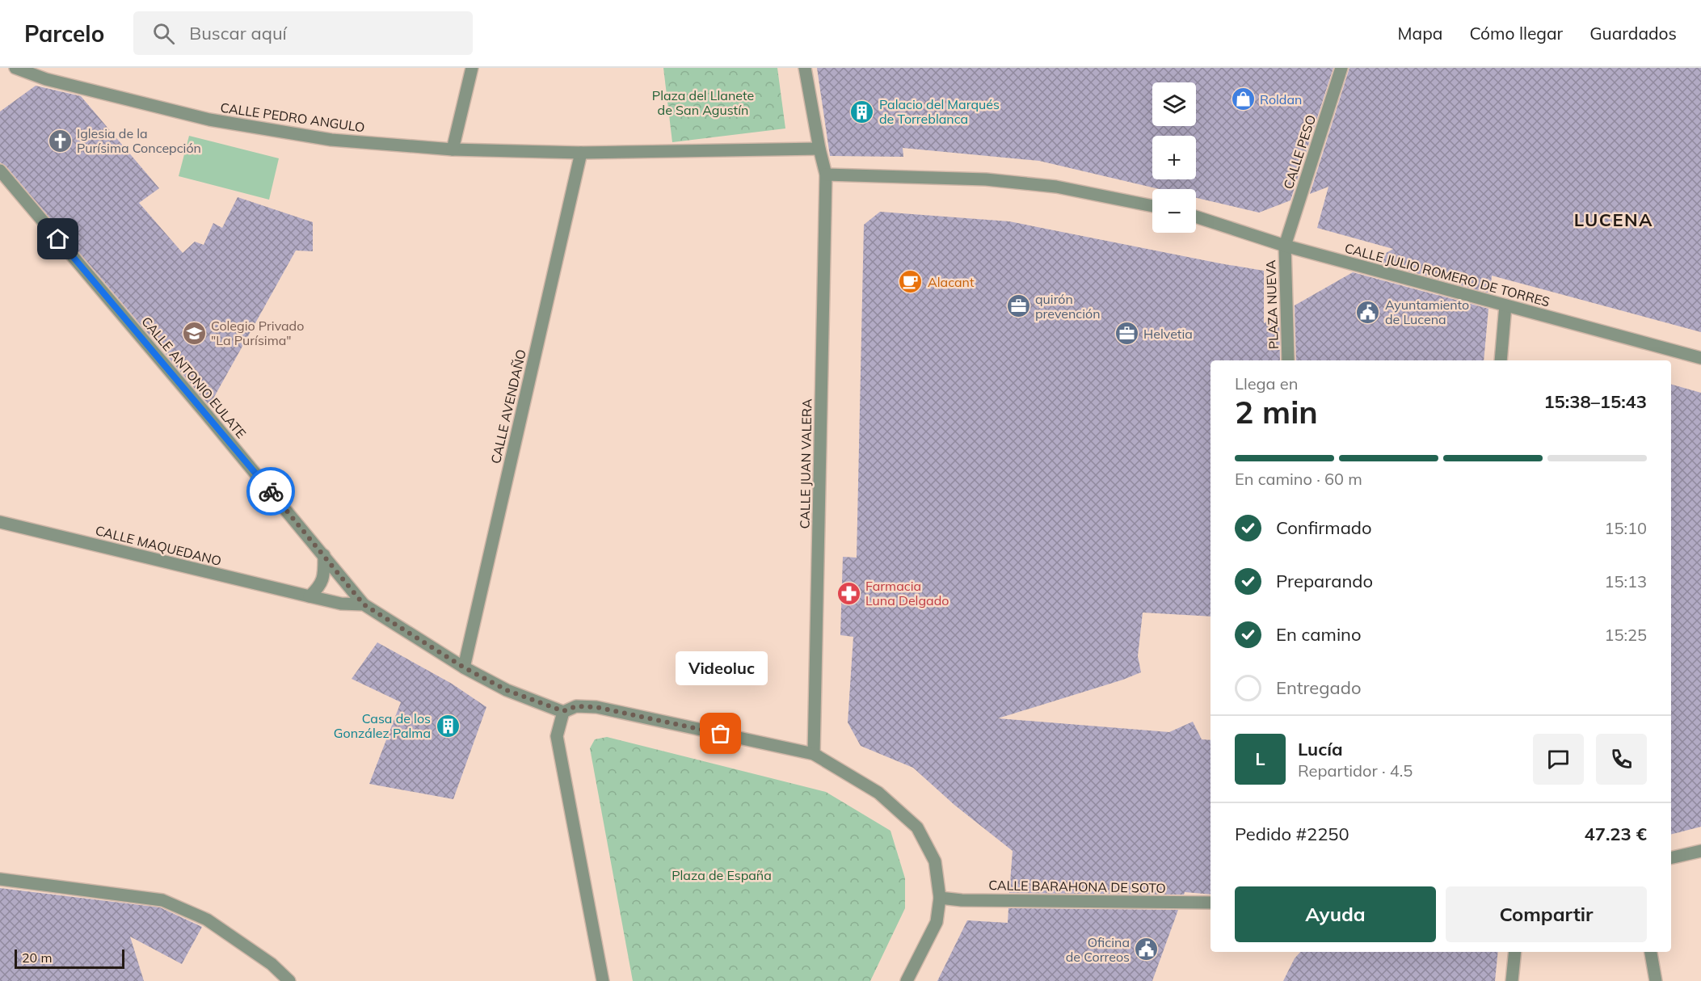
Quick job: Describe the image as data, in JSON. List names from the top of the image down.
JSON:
{
  "streets": {
    "street": [
      "CALLE PEDRO ANGULO",
      "CALLE PESO",
      "CALLE JULIO ROMERO DE TORRES",
      "PLAZA NUEVA",
      "CALLE ANTONIO EULATE",
      "CALLE AVENDAÑO",
      "CALLE JUAN VALERA",
      "CALLE MAQUEDANO",
      "CALLE BARAHONA DE SOTO"
    ]
  },
  "crossings": [
    ["CALLE PEDRO ANGULO", "CALLE AVENDAÑO"],
    ["CALLE PESO", "CALLE JULIO ROMERO DE TORRES"],
    ["CALLE PESO", "PLAZA NUEVA"],
    ["CALLE JULIO ROMERO DE TORRES", "PLAZA NUEVA"],
    ["CALLE ANTONIO EULATE", "CALLE MAQUEDANO"],
    ["CALLE AVENDAÑO", "CALLE MAQUEDANO"]
  ],
  "districts": ["LUCENA"],
  "parks": ["Plaza del Llanete de San Agustín", "Plaza de España"],
  "places": {
    "shop": ["Roldan"],
    "building": ["Palacio del Marqués de Torreblanca", "Casa de los González Palma"],
    "church": ["Iglesia de la Purísima Concepción"],
    "cafe": ["Alacant"],
    "office": ["quirón prevención", "Helvetia"],
    "public building": ["Ayuntamiento de Lucena", "Oficina de Correos"],
    "school or university": ["Colegio Privado \"La Purísima\""],
    "pharmacy": ["Farmacia Luna Delgado"],
    "other": ["Videoluc"]
  },
  "scale_bar": "20 m",
  "page": {
    "header": "Parcelo",
    "search": "Buscar aquí",
    "nav": ["Mapa", "Cómo llegar", "Guardados"],
    "map_buttons": ["+", "−"],
    "heading": ["2 min", "Llega en", "15:38–15:43"],
    "panel": [
      "Lucía",
      "Repartidor · 4.5",
      "Pedido #2250",
      "47.23 €"
    ],
    "bar": "En camino · 60 m",
    "list": [
      ["Confirmado", "15:10"],
      ["Preparando", "15:13"],
      ["En camino", "15:25"],
      "Entregado"
    ],
    "bubble": "Videoluc",
    "round": "L",
    "buttons": ["Ayuda", "Compartir"],
    "scale": "20 m"
  }
}
